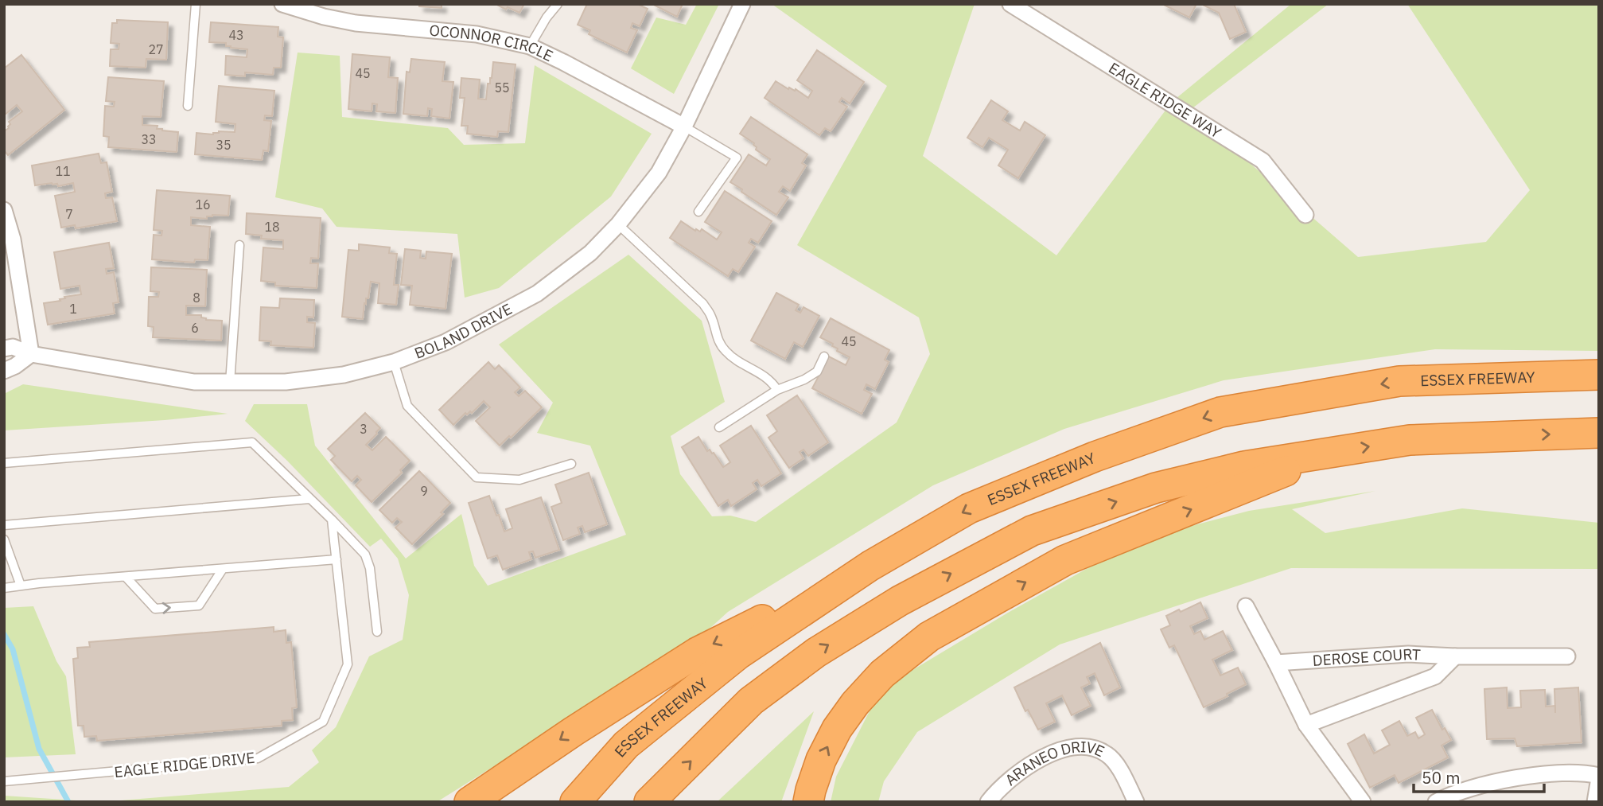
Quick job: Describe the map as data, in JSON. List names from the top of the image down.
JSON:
{
  "streets": {
    "highway": ["ESSEX FREEWAY"],
    "street": [
      "OCONNOR CIRCLE",
      "EAGLE RIDGE WAY",
      "BOLAND DRIVE",
      "DEROSE COURT",
      "ARANEO DRIVE"
    ],
    "lane": ["EAGLE RIDGE DRIVE"]
  },
  "crossings": [
    ["OCONNOR CIRCLE", "BOLAND DRIVE"]
  ],
  "house_numbers": [
    "43",
    "27",
    "45",
    "55",
    "33",
    "35",
    "11",
    "16",
    "7",
    "18",
    "8",
    "1",
    "6",
    "45",
    "3",
    "9"
  ],
  "scale_bar": "50 m"
}
